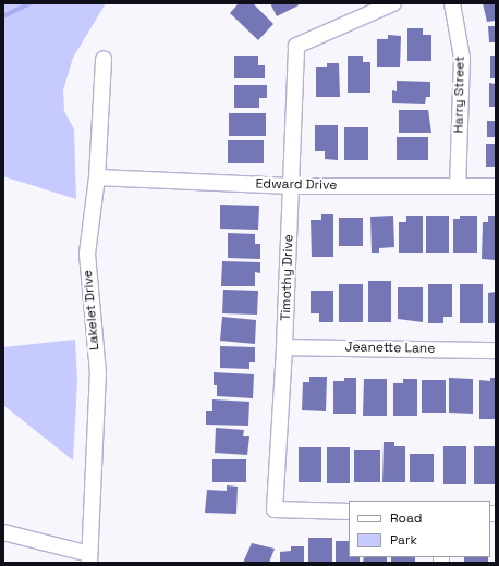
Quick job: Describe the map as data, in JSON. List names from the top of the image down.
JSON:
{
  "streets": {
    "street": [
      "Harry Street",
      "Edward Drive",
      "Timothy Drive",
      "Lakelet Drive",
      "Jeanette Lane"
    ]
  },
  "crossings": [
    ["Harry Street", "Edward Drive"],
    ["Edward Drive", "Timothy Drive"],
    ["Edward Drive", "Lakelet Drive"],
    ["Timothy Drive", "Jeanette Lane"]
  ],
  "legend": ["Road", "Park"]
}
